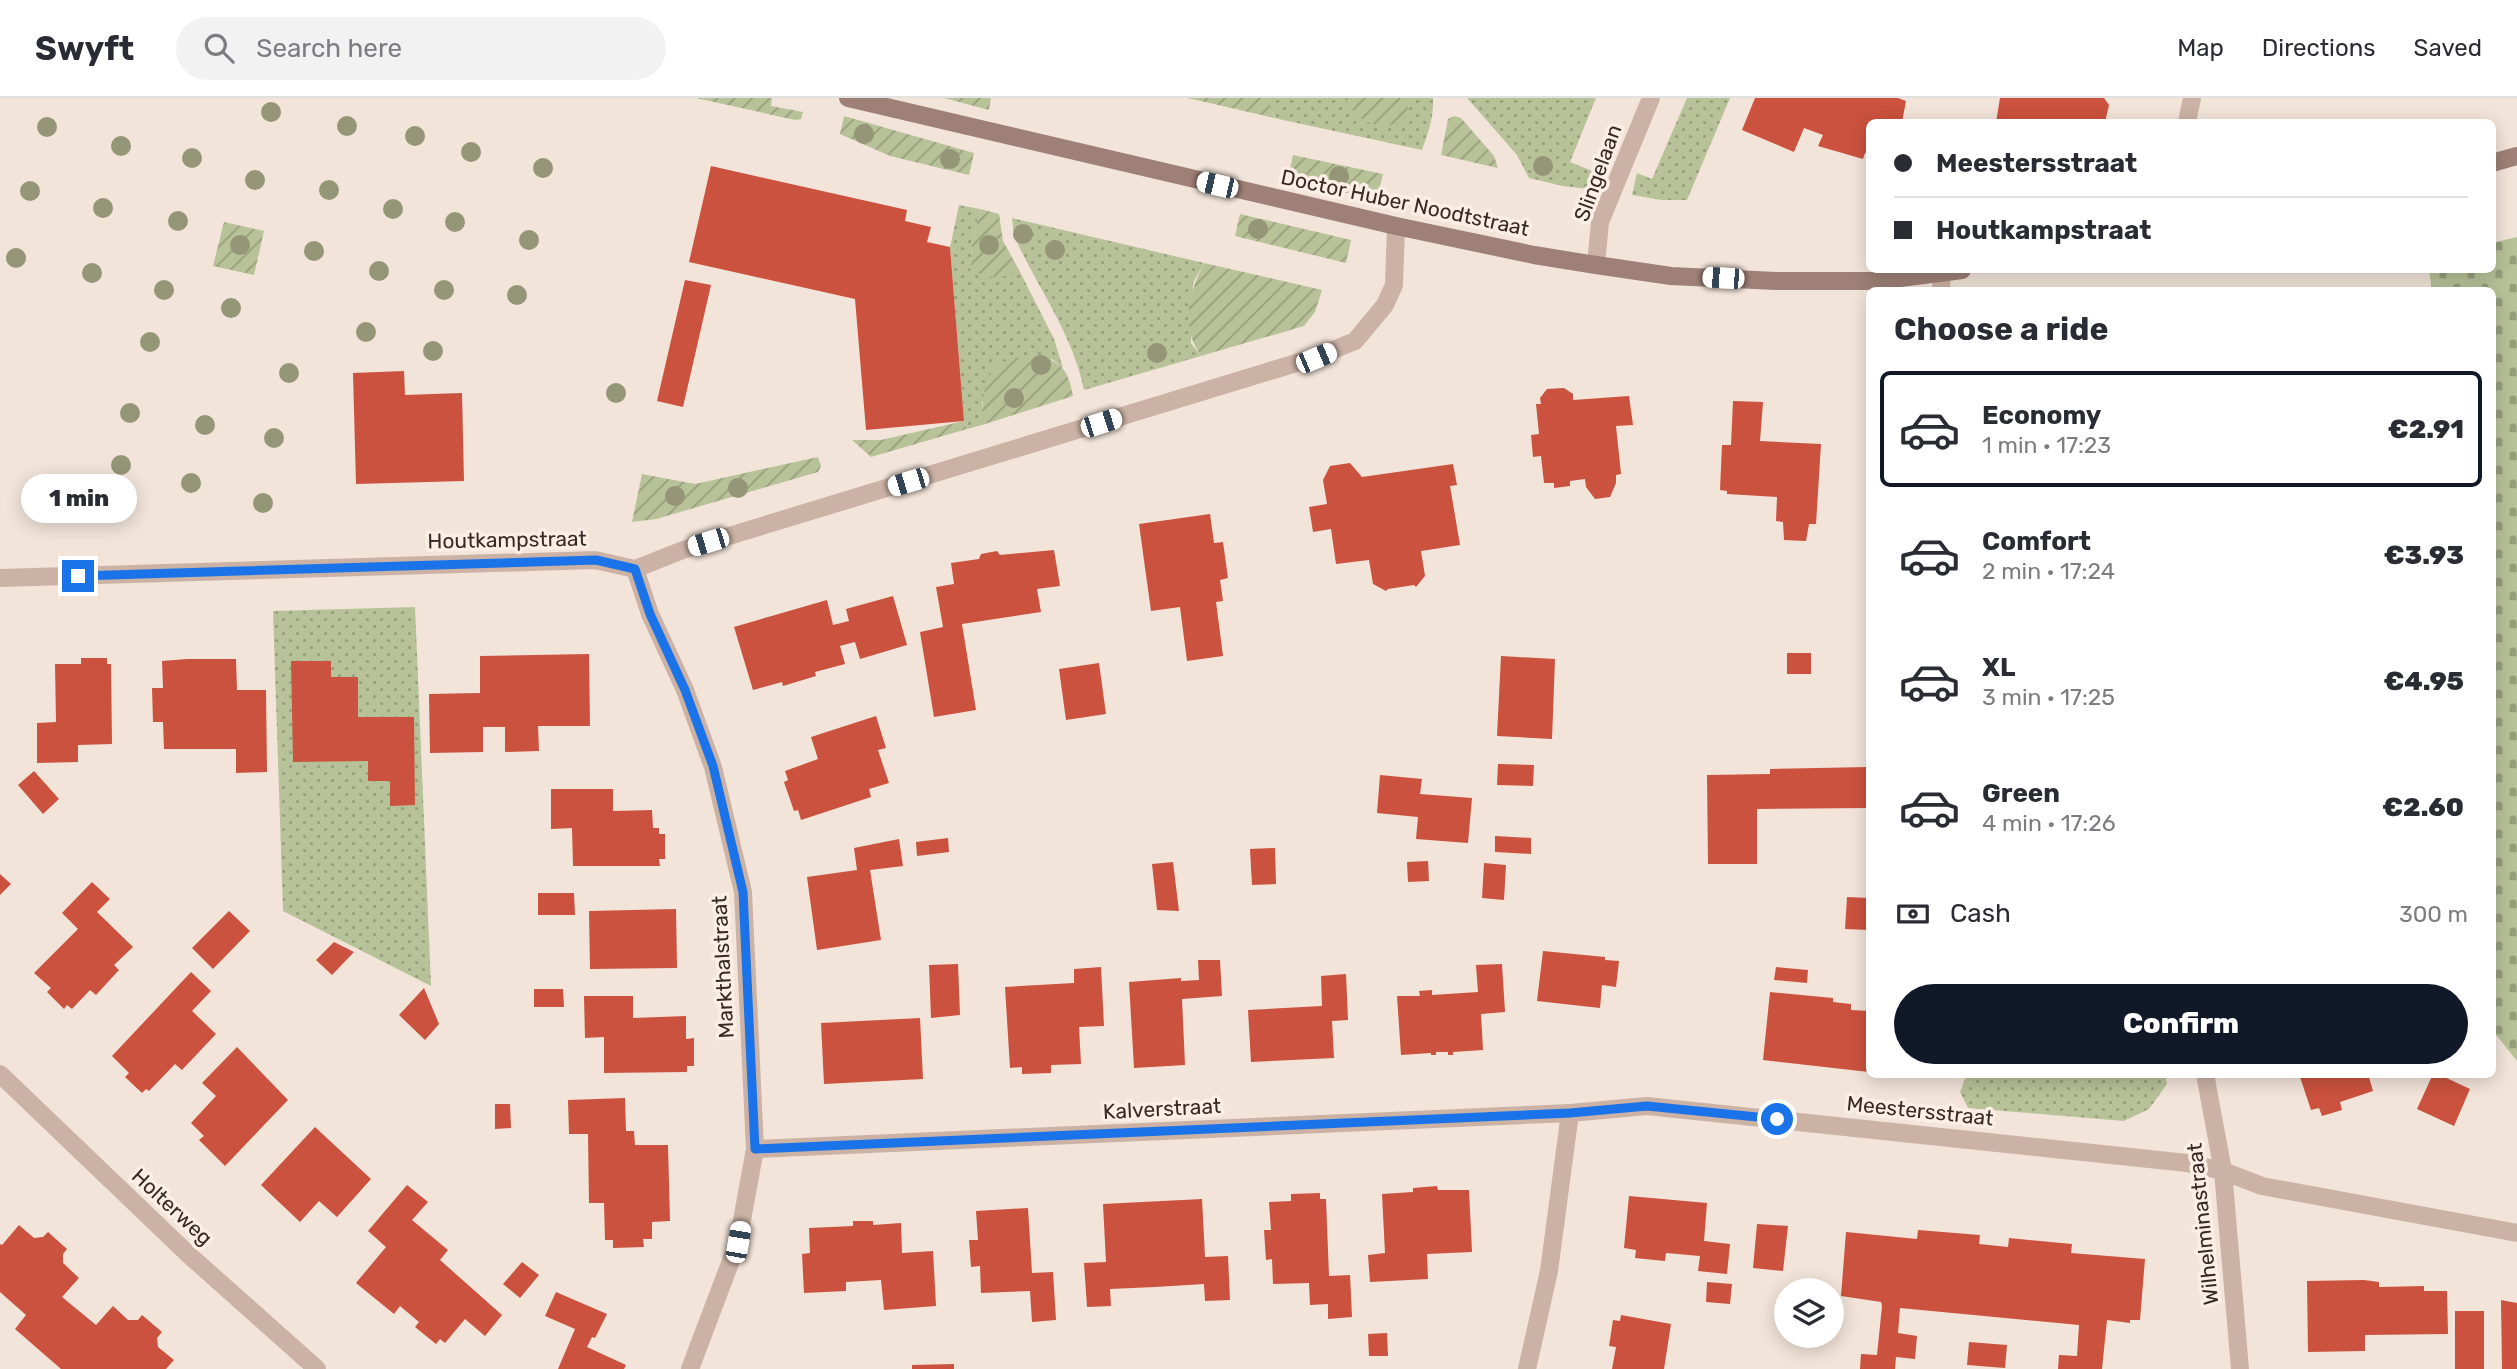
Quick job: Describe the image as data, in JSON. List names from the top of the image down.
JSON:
{
  "streets": {
    "main road": ["Doctor Huber Noodtstraat"],
    "street": [
      "Slingelaan",
      "Houtkampstraat",
      "Markthalstraat",
      "Kalverstraat",
      "Meestersstraat",
      "Holterweg",
      "Wilhelminastraat"
    ]
  },
  "crossings": [
    ["Slingelaan", "Doctor Huber Noodtstraat"],
    ["Houtkampstraat", "Markthalstraat"],
    ["Markthalstraat", "Kalverstraat"],
    ["Kalverstraat", "Meestersstraat"],
    ["Meestersstraat", "Wilhelminastraat"]
  ],
  "page": {
    "header": "Swyft",
    "search": "Search here",
    "nav": ["Map", "Directions", "Saved"],
    "banner": ["Meestersstraat", "Houtkampstraat"],
    "heading": "Choose a ride",
    "list": [
      {
        "name": "Economy",
        "note": "1 min · 17:23",
        "value": "€2.91"
      },
      {
        "name": "Comfort",
        "note": "2 min · 17:24",
        "value": "€3.93"
      },
      {
        "name": "XL",
        "note": "3 min · 17:25",
        "value": "€4.95"
      },
      {
        "name": "Green",
        "note": "4 min · 17:26",
        "value": "€2.60"
      }
    ],
    "bubble": "1 min",
    "pay": ["Cash", "300 m"],
    "buttons": "Confirm"
  }
}
